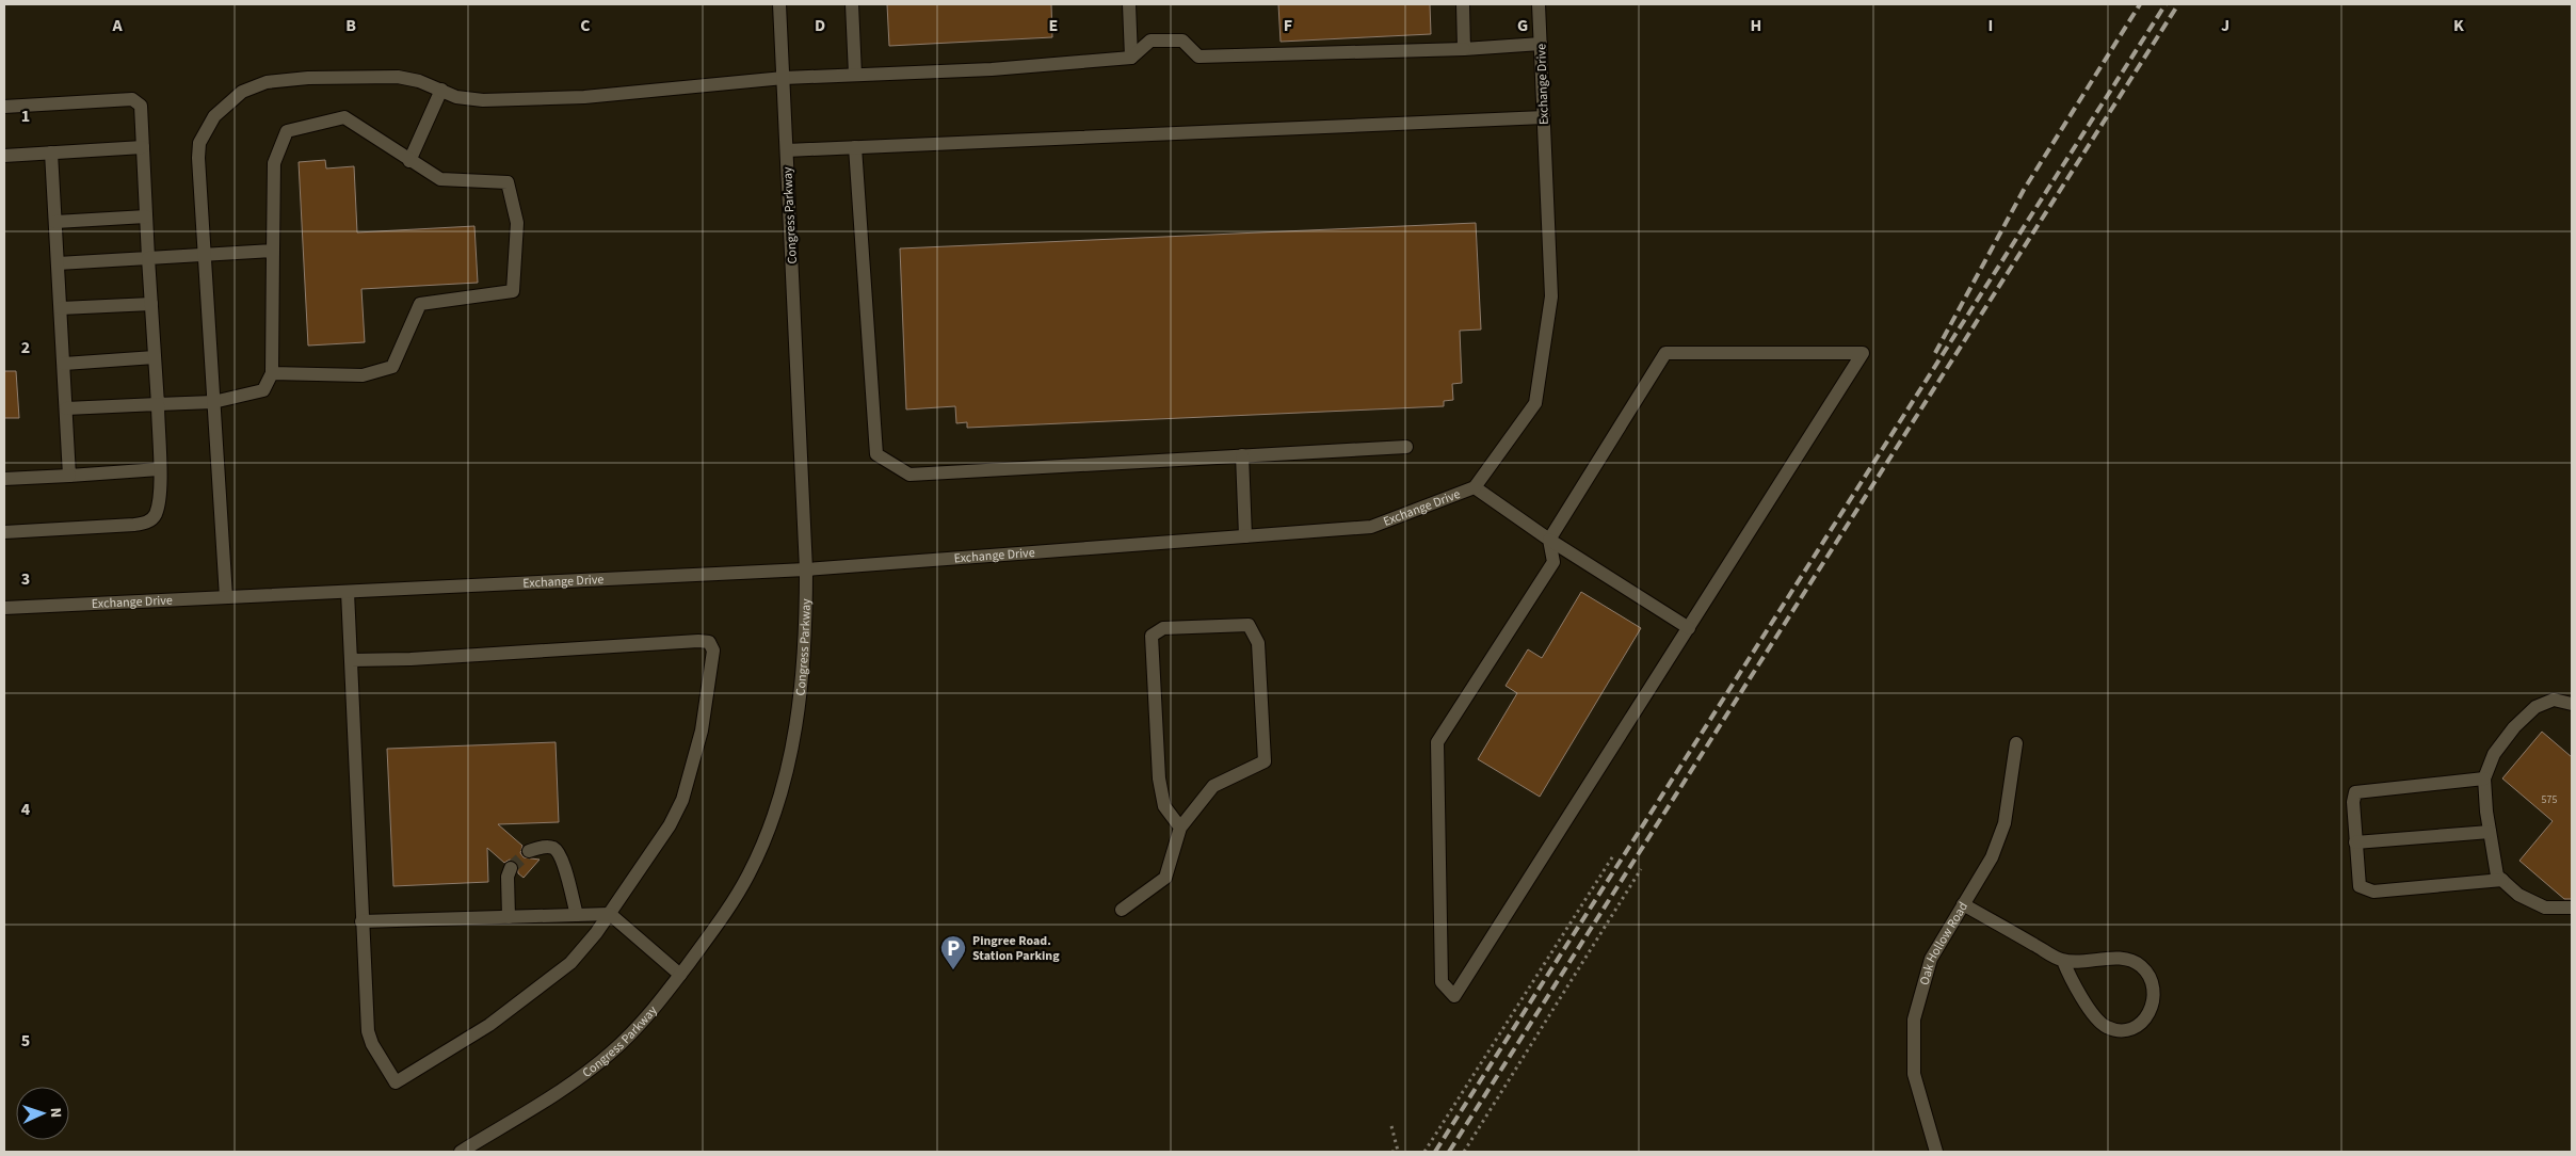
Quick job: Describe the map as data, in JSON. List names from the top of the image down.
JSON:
{
  "streets": {
    "street": ["Exchange Drive", "Congress Parkway", "Oak Hollow Road"]
  },
  "crossings": [
    ["Exchange Drive", "Congress Parkway"]
  ],
  "places": {
    "parking": ["Pingree Road. Station Parking"]
  },
  "house_numbers": ["575"],
  "north": "right",
  "grid": {
    "columns": [
      "A",
      "B",
      "C",
      "D",
      "E",
      "F",
      "G",
      "H",
      "I",
      "J",
      "K"
    ],
    "rows": [
      "1",
      "2",
      "3",
      "4",
      "5"
    ]
  }
}
